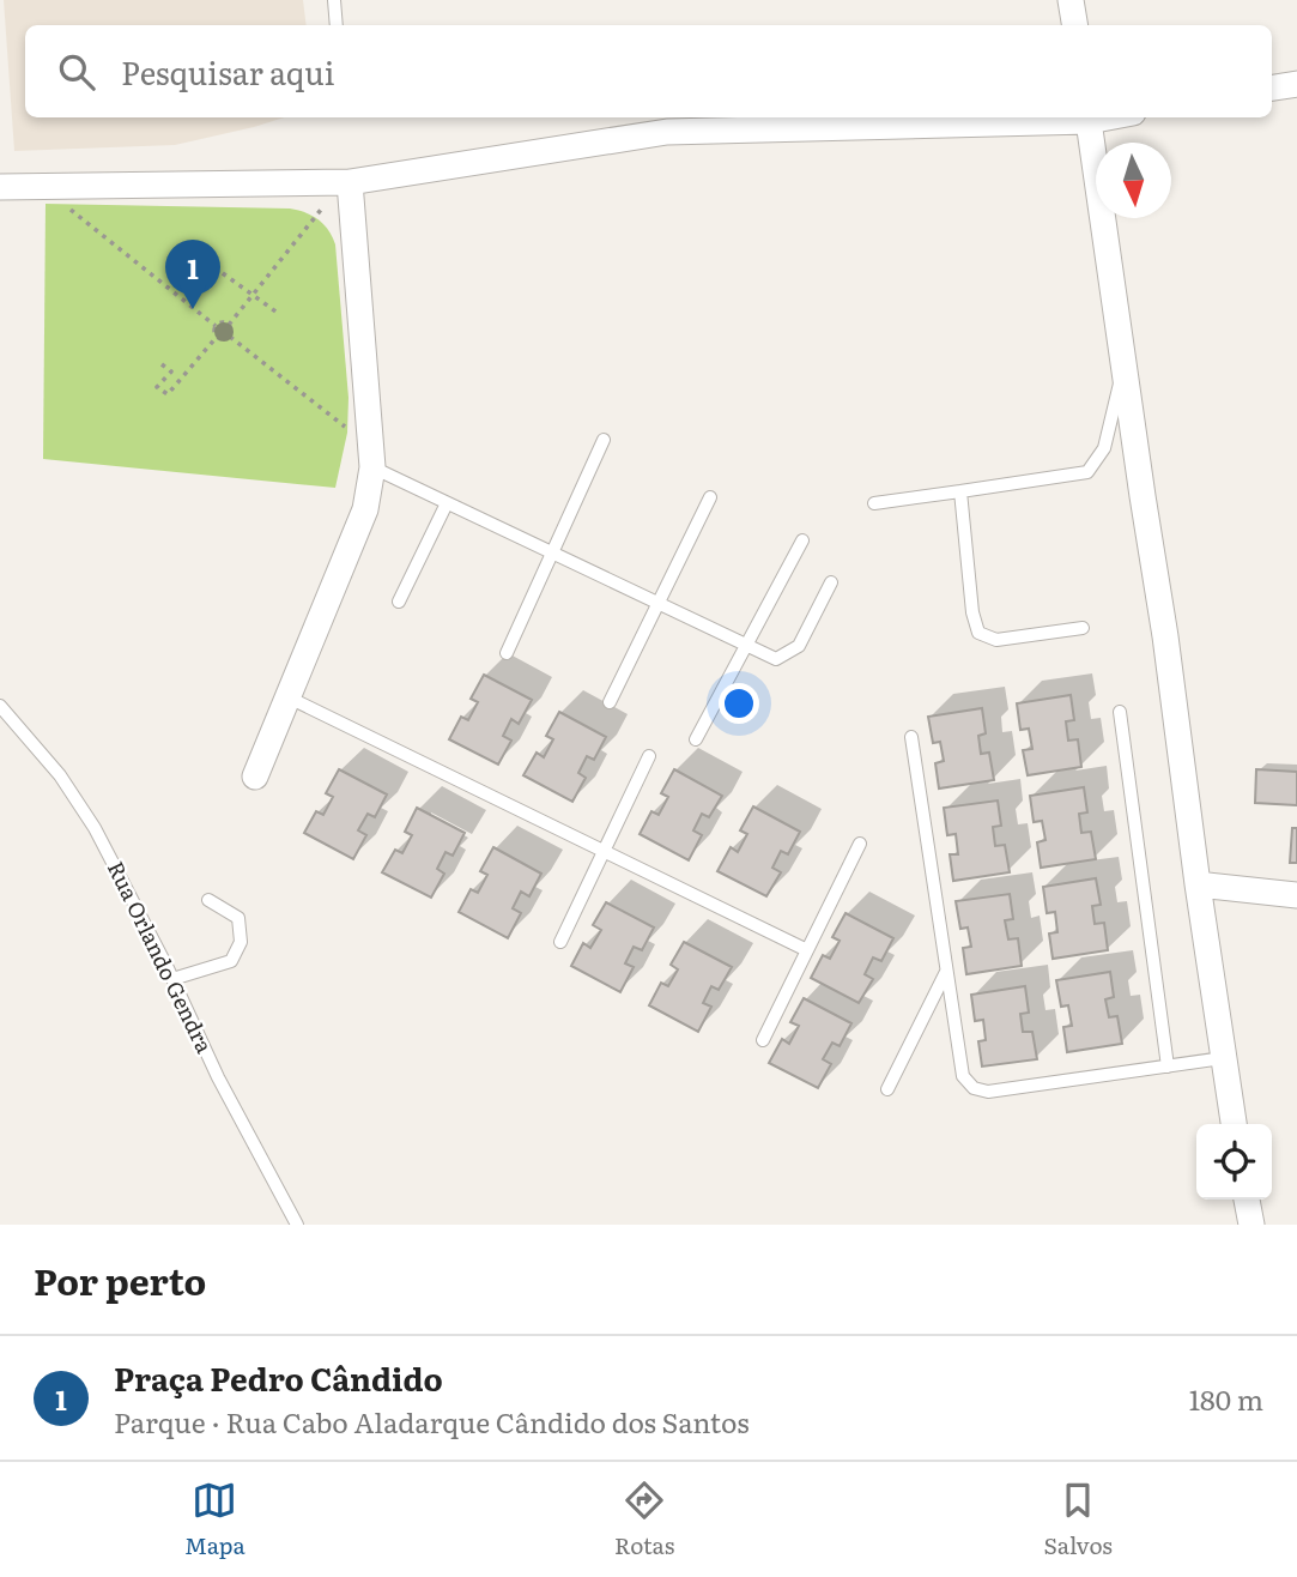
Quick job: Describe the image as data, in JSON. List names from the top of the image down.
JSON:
{
  "streets": {
    "lane": ["Rua Orlando Gendra"]
  },
  "north": "bottom",
  "page": {
    "search": "Pesquisar aqui",
    "pins": "1",
    "heading": "Por perto",
    "list": [
      {
        "mark": "1",
        "name": "Praça Pedro Cândido",
        "note": "Parque · Rua Cabo Aladarque Cândido dos Santos",
        "value": "180 m"
      }
    ],
    "nav": ["Mapa", "Rotas", "Salvos"]
  }
}
